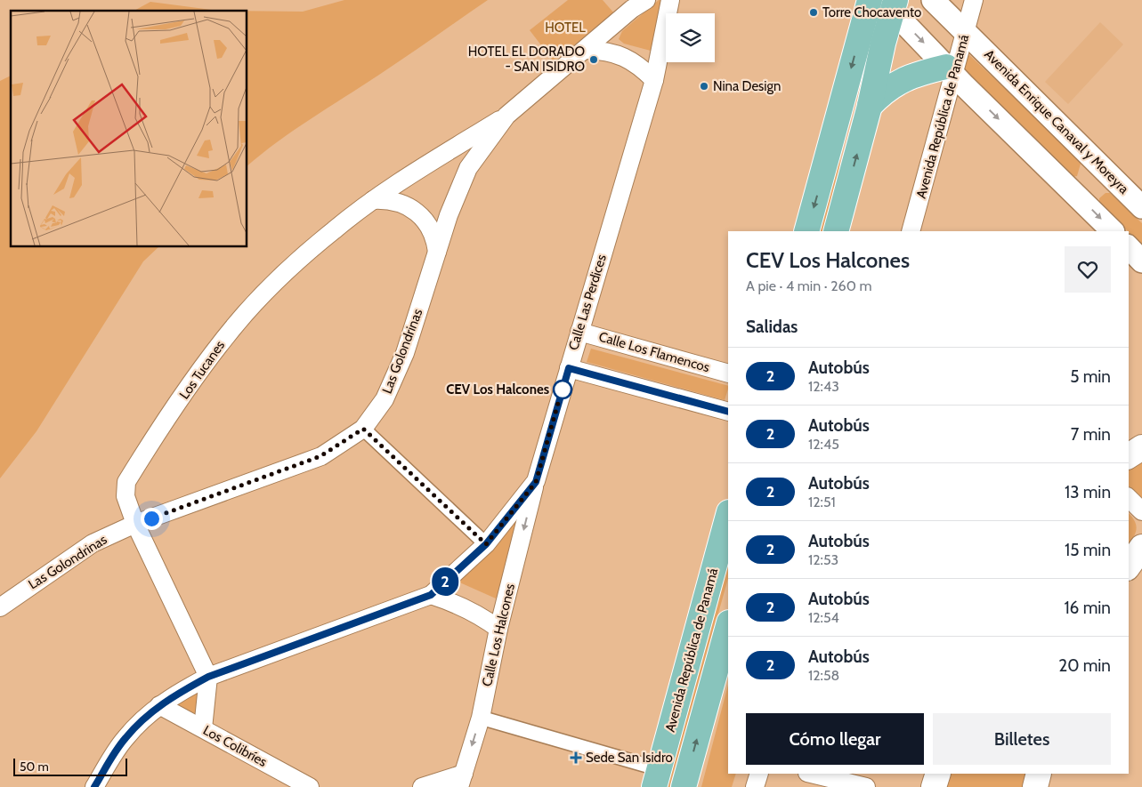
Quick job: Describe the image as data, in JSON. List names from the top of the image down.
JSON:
{
  "streets": {
    "main road": ["Avenida República de Panamá"],
    "street": [
      "Avenida Enrique Canaval y Moreyra",
      "Calle Las Perdices",
      "Las Golondrinas",
      "Calle Los Flamencos",
      "Los Tucanes",
      "Calle Los Halcones",
      "Los Colibríes"
    ]
  },
  "crossings": [
    ["Avenida República de Panamá", "Avenida Enrique Canaval y Moreyra"],
    ["Calle Las Perdices", "Calle Los Flamencos"],
    ["Calle Las Perdices", "Los Tucanes"],
    ["Calle Las Perdices", "Calle Los Halcones"],
    ["Calle Las Perdices", "Los Colibríes"],
    ["Las Golondrinas", "Los Tucanes"]
  ],
  "one_way": ["Calle Los Halcones"],
  "parks": ["HOTEL"],
  "places": {
    "other": [
      "Torre Chocavento",
      "HOTEL EL DORADO - SAN ISIDRO",
      "Nina Design",
      "CEV Los Halcones"
    ],
    "health": ["Sede San Isidro"]
  },
  "lines": ["bus line 2"],
  "scale_bar": "50 m",
  "page": {
    "on_map": "2",
    "heading": [
      ["CEV Los Halcones", "A pie · 4 min · 260 m"],
      "Salidas"
    ],
    "list": [
      {
        "mark": "2",
        "name": "Autobús",
        "note": "12:43",
        "value": "5 min"
      },
      {
        "mark": "2",
        "name": "Autobús",
        "note": "12:45",
        "value": "7 min"
      },
      {
        "mark": "2",
        "name": "Autobús",
        "note": "12:51",
        "value": "13 min"
      },
      {
        "mark": "2",
        "name": "Autobús",
        "note": "12:53",
        "value": "15 min"
      },
      {
        "mark": "2",
        "name": "Autobús",
        "note": "12:54",
        "value": "16 min"
      },
      {
        "mark": "2",
        "name": "Autobús",
        "note": "12:58",
        "value": "20 min"
      }
    ],
    "buttons": ["Cómo llegar", "Billetes"],
    "scale": "50 m"
  }
}
